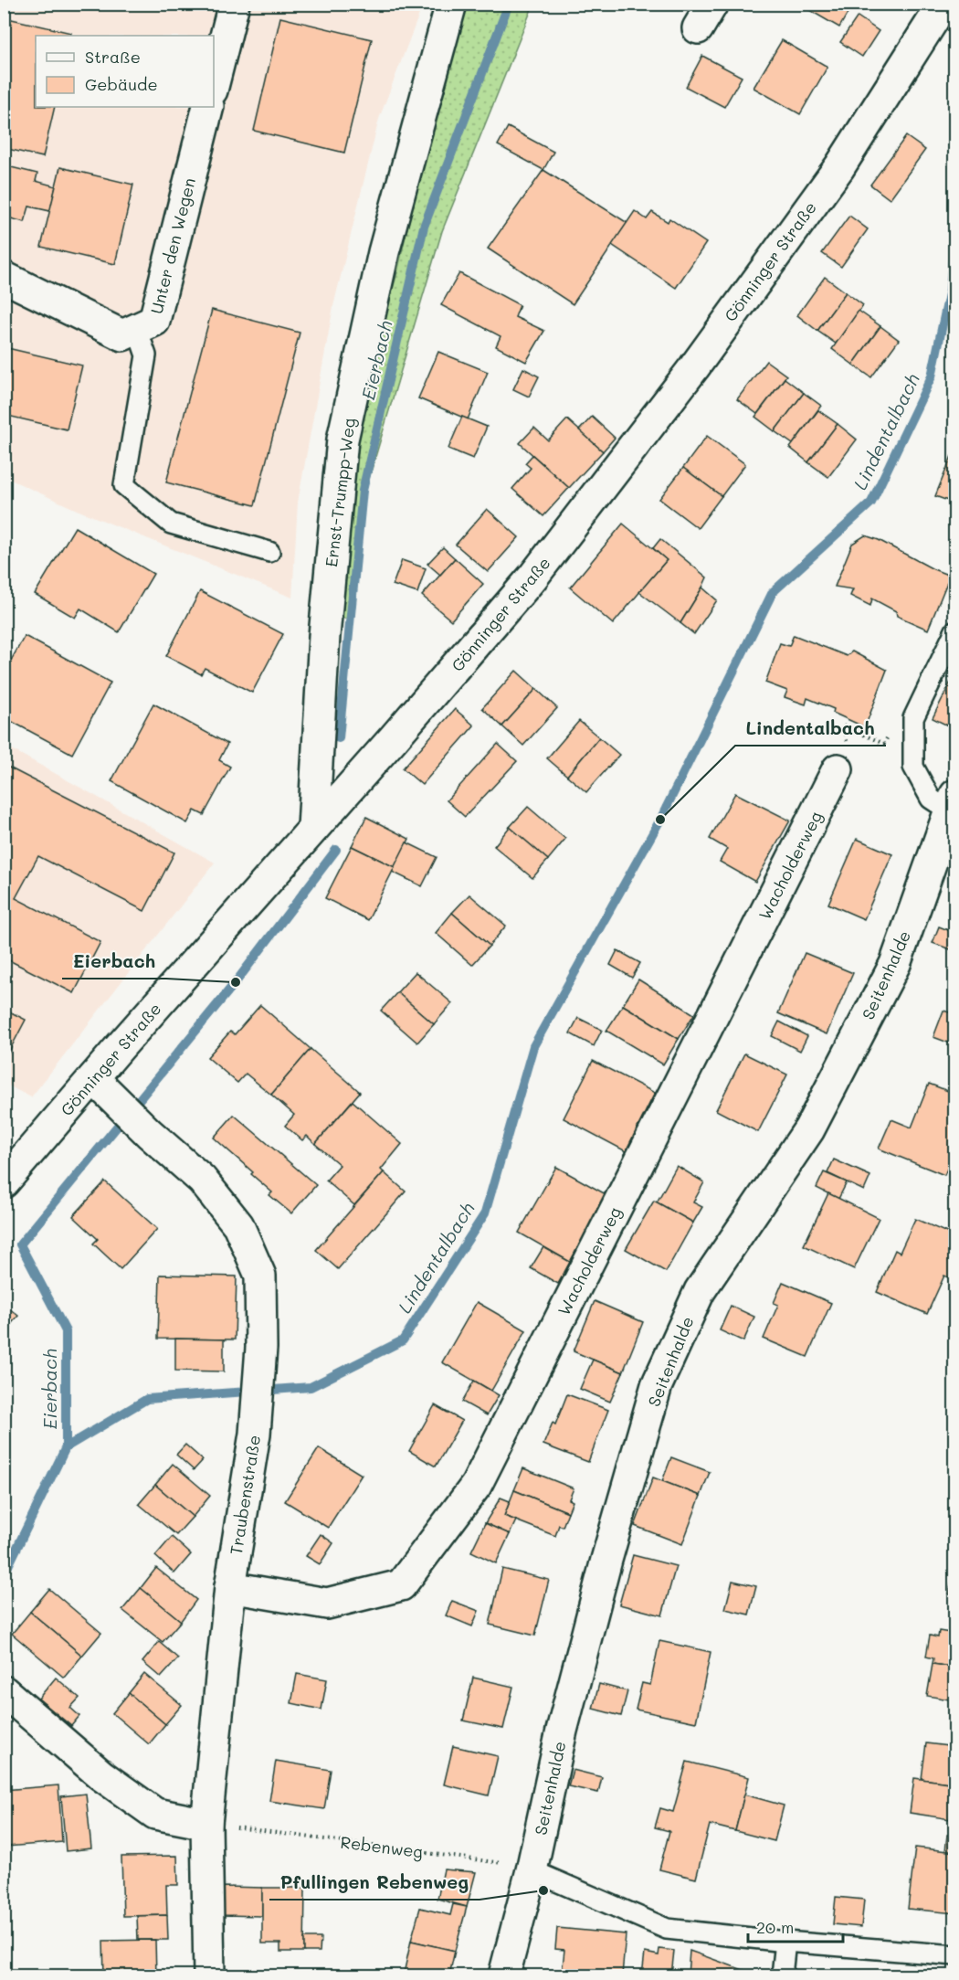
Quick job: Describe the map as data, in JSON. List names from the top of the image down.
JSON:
{
  "streets": {
    "street": [
      "Unter den Wegen",
      "Gönninger Straße",
      "Ernst-Trumpp-Weg",
      "Wacholderweg",
      "Seitenhalde",
      "Traubenstraße"
    ],
    "path": ["Rebenweg"]
  },
  "crossings": [
    ["Gönninger Straße", "Ernst-Trumpp-Weg"],
    ["Gönninger Straße", "Traubenstraße"],
    ["Wacholderweg", "Traubenstraße"],
    ["Seitenhalde", "Rebenweg"],
    ["Traubenstraße", "Rebenweg"]
  ],
  "water": ["Eierbach", "Lindentalbach"],
  "places": ["Lindentalbach", "Eierbach", "Pfullingen Rebenweg"],
  "legend": ["Straße", "Gebäude"],
  "scale_bar": "20 m"
}
